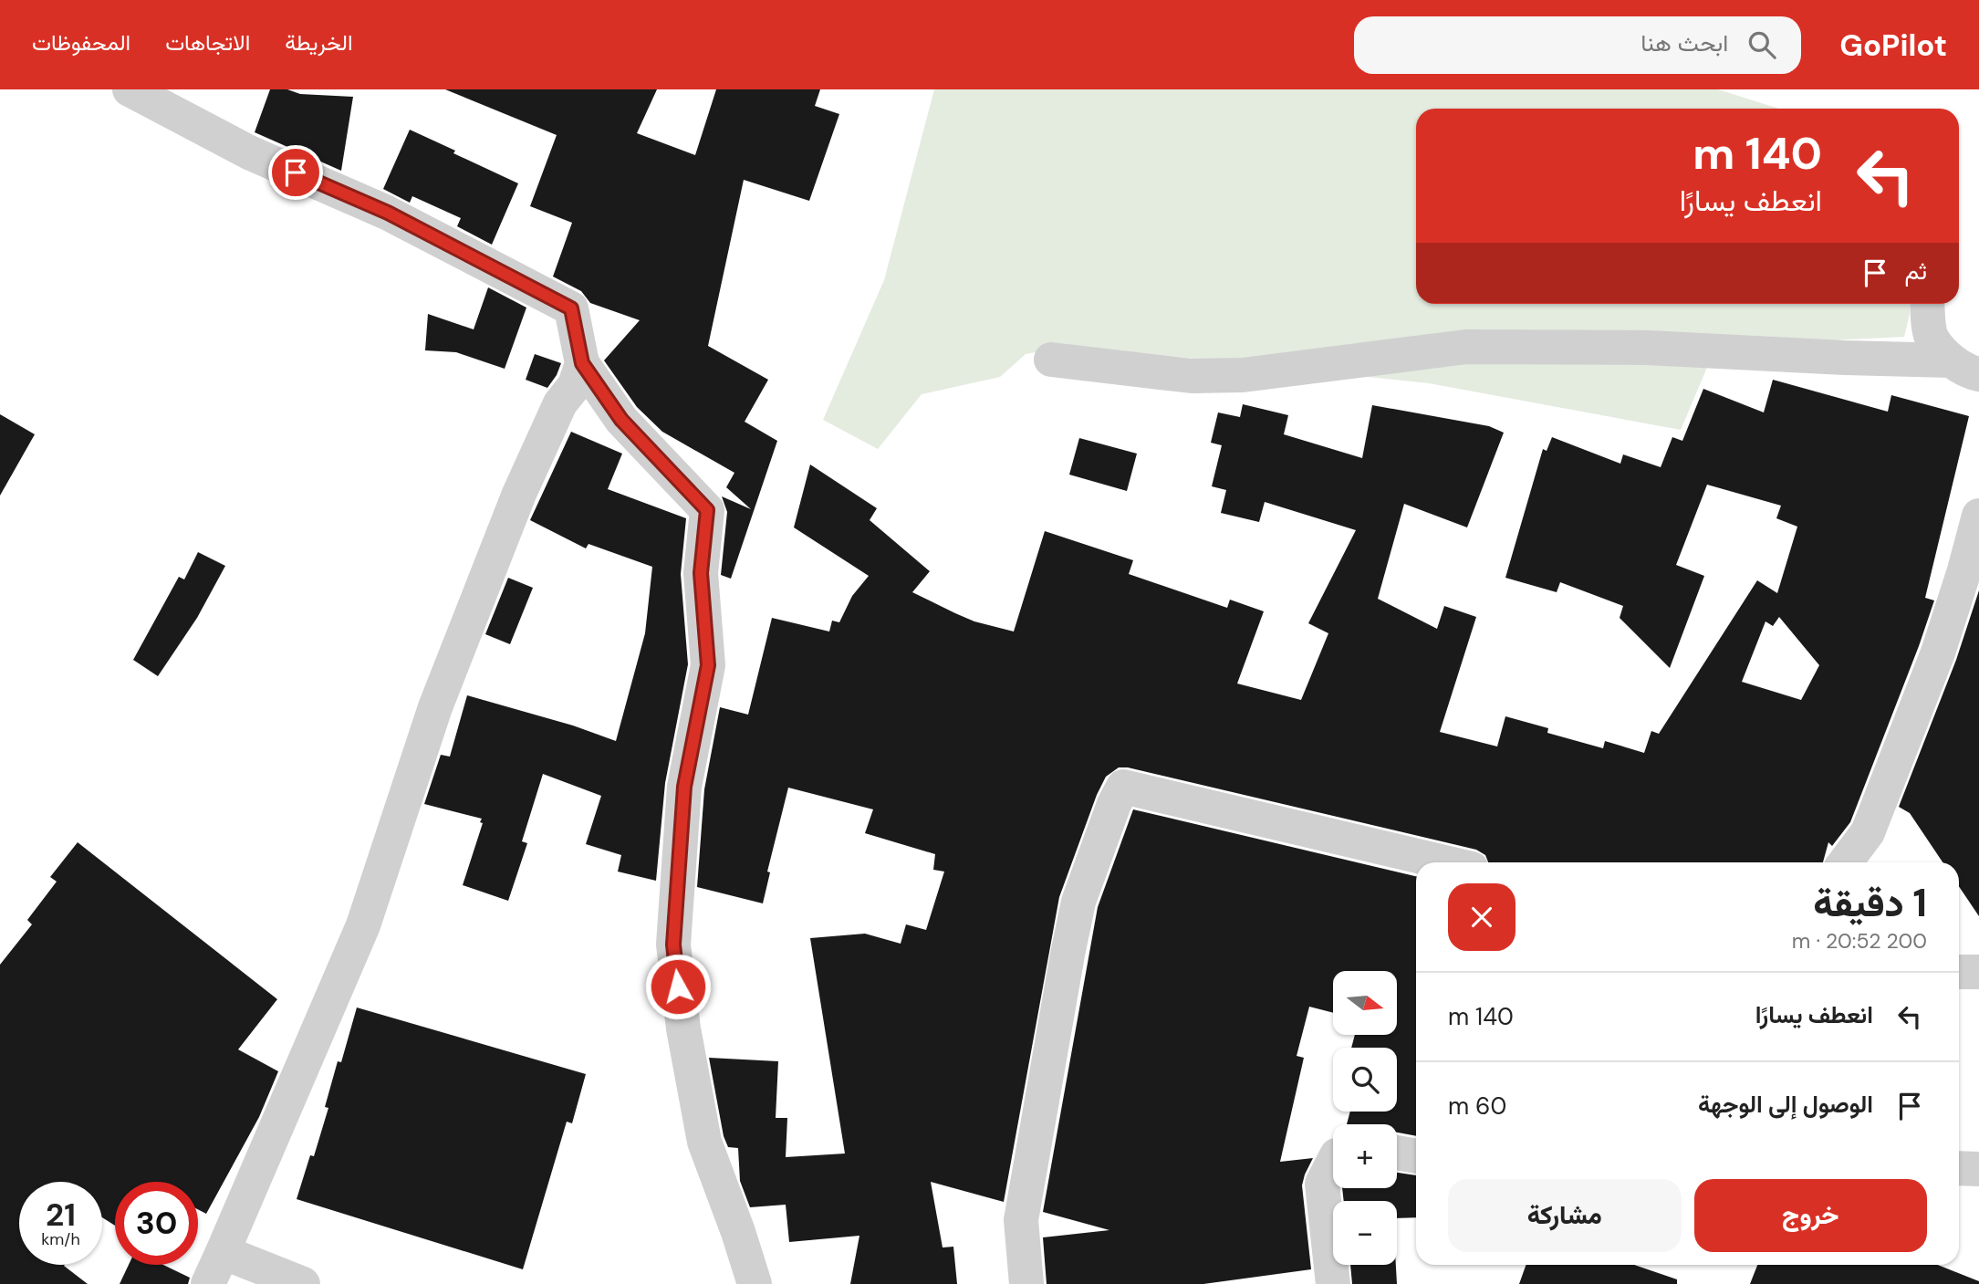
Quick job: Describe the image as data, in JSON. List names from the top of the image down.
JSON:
{
  "north": "right",
  "page": {
    "header": "GoPilot",
    "search": "ابحث هنا",
    "nav": ["الخريطة", "الاتجاهات", "المحفوظات"],
    "turn": ["140 m", "انعطف يسارًا"],
    "then": "ثم",
    "heading": ["1 دقيقة", "200 m · 20:52"],
    "map_buttons": ["+", "−"],
    "list": [
      {
        "name": "انعطف يسارًا",
        "value": "140 m"
      },
      {
        "name": "الوصول إلى الوجهة",
        "value": "60 m"
      }
    ],
    "buttons": ["خروج", "مشاركة"],
    "speed": "21 km/h",
    "limit": "30"
  }
}
